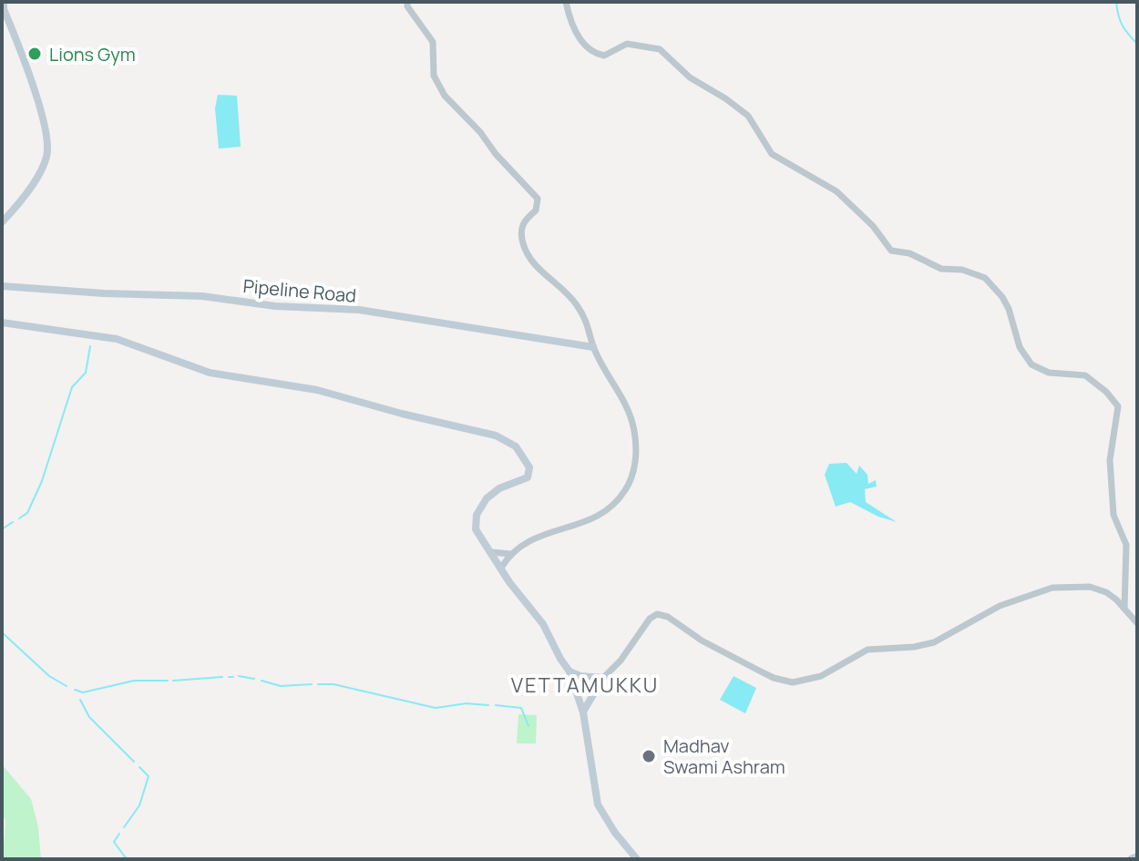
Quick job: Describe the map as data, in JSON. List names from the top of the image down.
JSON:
{
  "streets": {
    "main road": ["Pipeline Road"]
  },
  "districts": ["VETTAMUKKU"],
  "places": ["Lions Gym", "Madhav Swami Ashram"]
}
